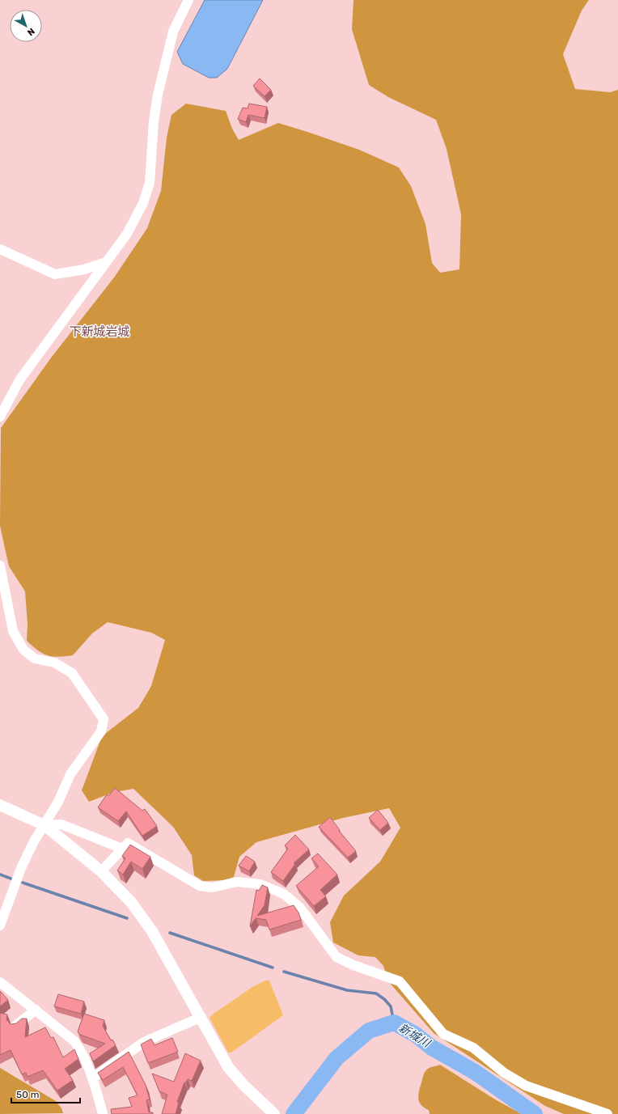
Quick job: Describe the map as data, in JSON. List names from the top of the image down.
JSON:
{
  "districts": ["下新城岩城"],
  "water": ["新城川"],
  "scale_bar": "50 m",
  "north": "bottom right"
}
